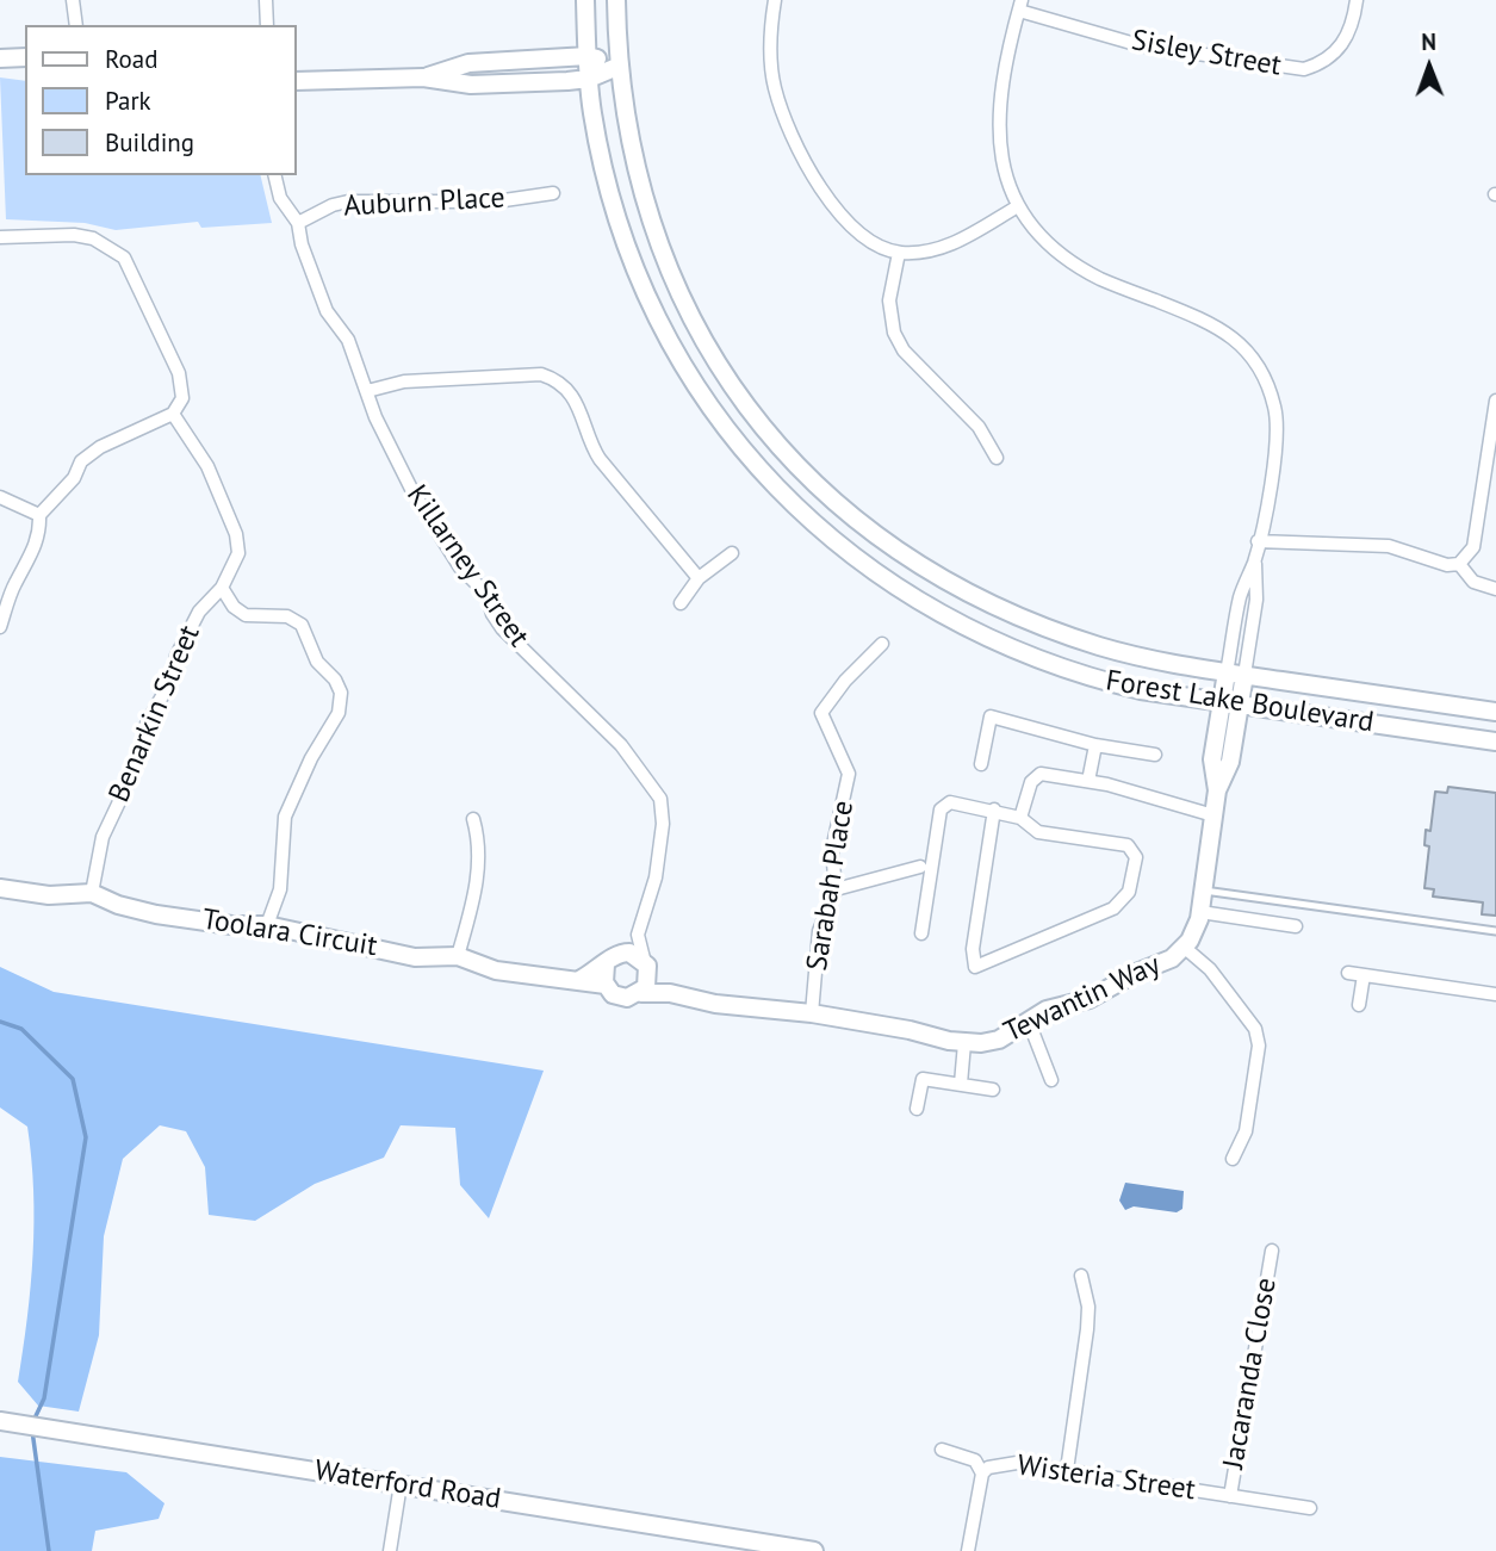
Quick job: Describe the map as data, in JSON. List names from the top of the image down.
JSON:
{
  "streets": {
    "street": [
      "Sisley Street",
      "Auburn Place",
      "Killarney Street",
      "Forest Lake Boulevard",
      "Benarkin Street",
      "Sarabah Place",
      "Toolara Circuit",
      "Tewantin Way",
      "Jacaranda Close",
      "Wisteria Street",
      "Waterford Road"
    ]
  },
  "crossings": [
    ["Auburn Place", "Killarney Street"],
    ["Killarney Street", "Toolara Circuit"],
    ["Killarney Street", "Tewantin Way"],
    ["Forest Lake Boulevard", "Tewantin Way"],
    ["Benarkin Street", "Toolara Circuit"],
    ["Sarabah Place", "Tewantin Way"],
    ["Toolara Circuit", "Tewantin Way"],
    ["Jacaranda Close", "Wisteria Street"]
  ],
  "legend": ["Road", "Park", "Building"],
  "north": "top"
}
